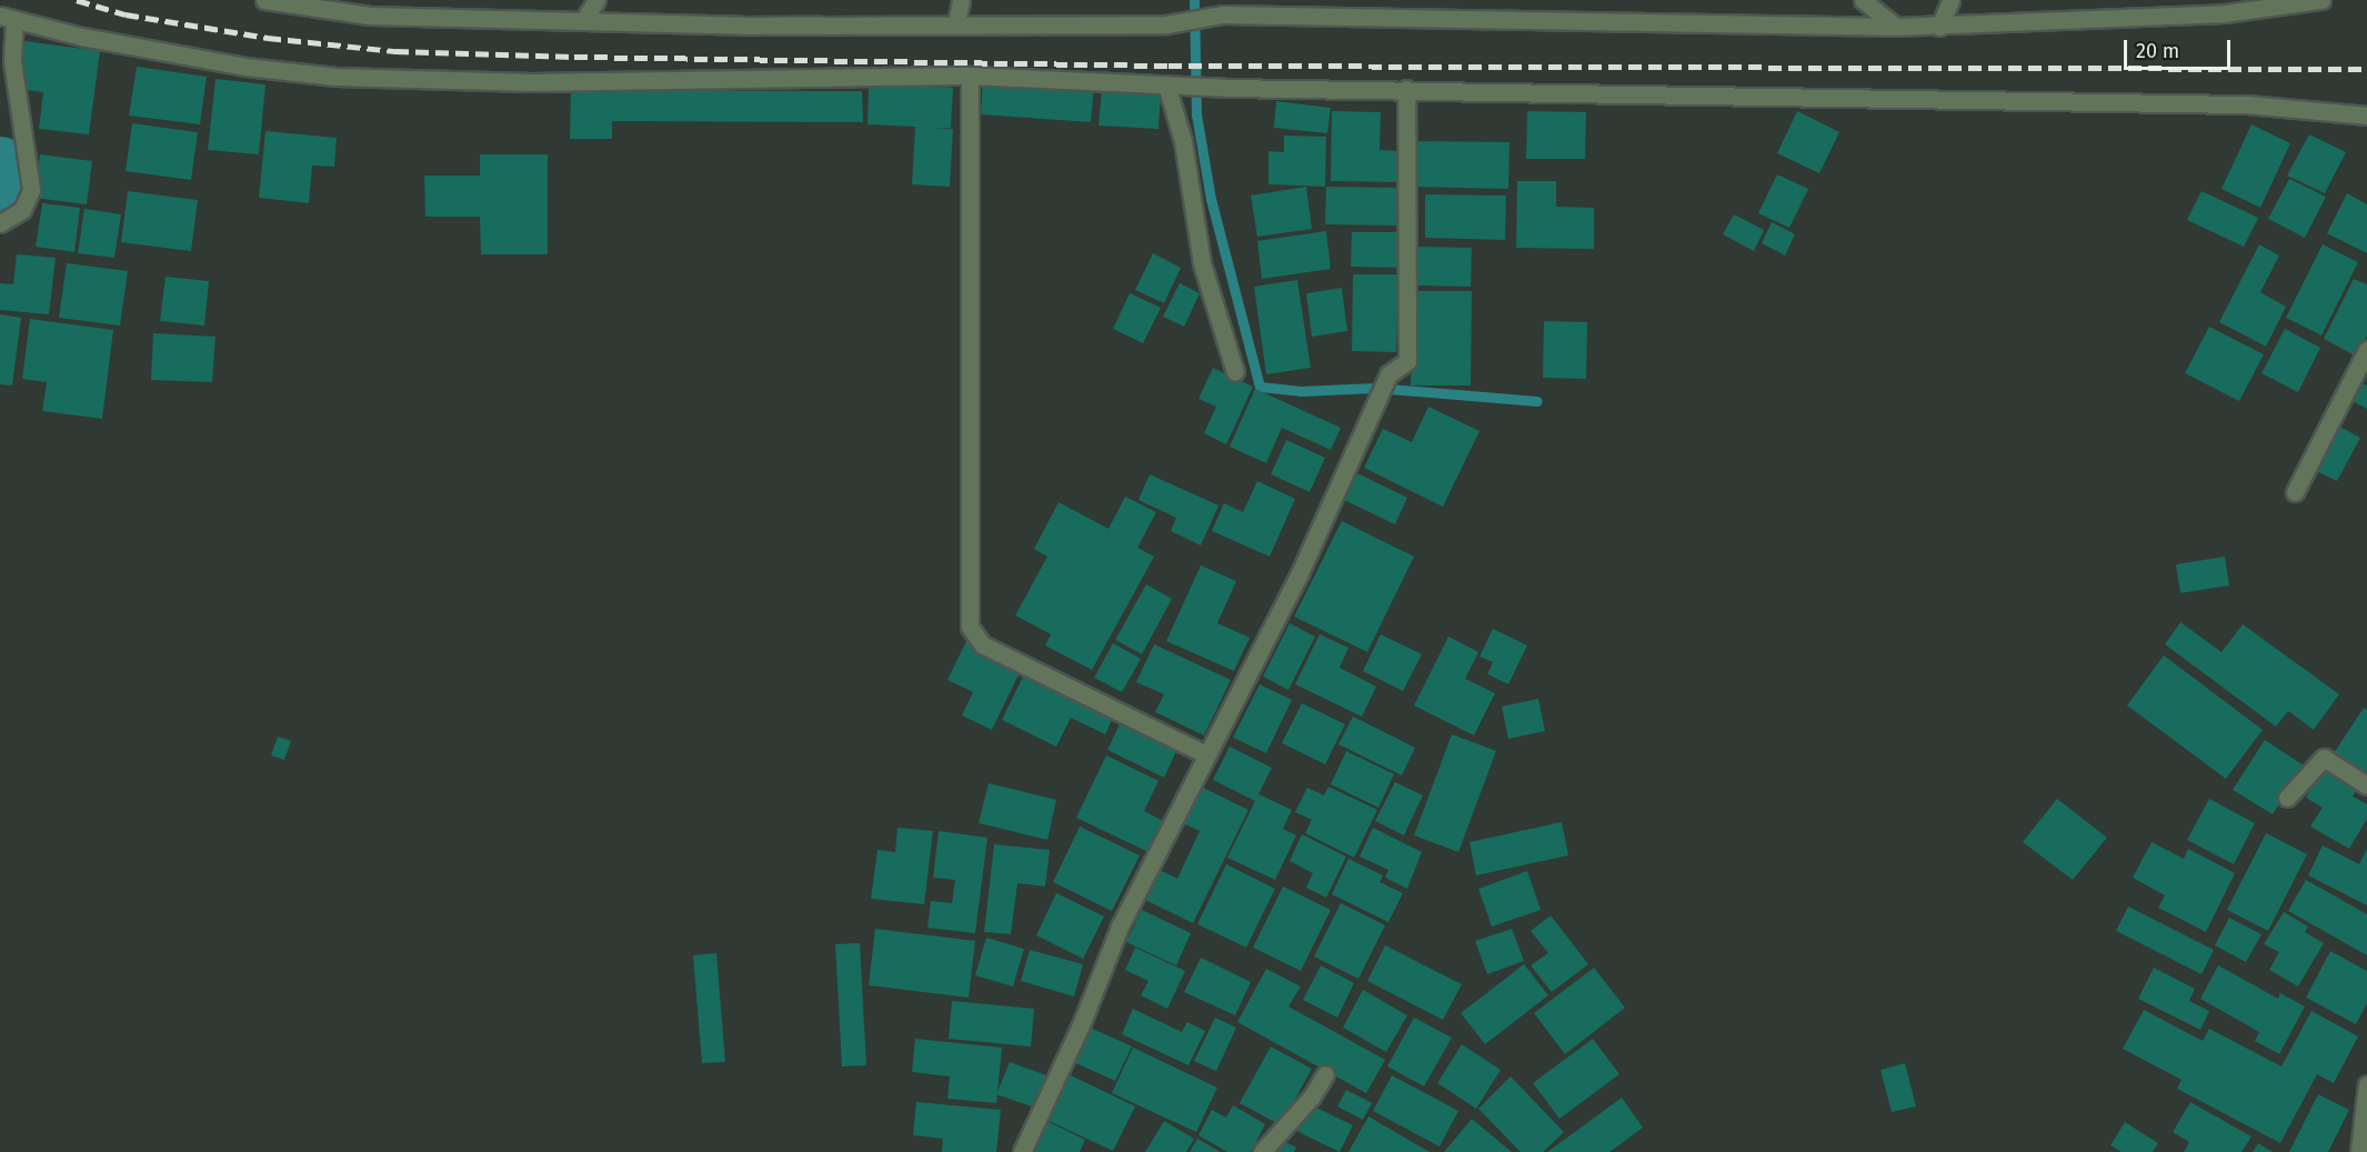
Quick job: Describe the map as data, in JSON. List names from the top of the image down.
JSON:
{
  "scale_bar": "20 m"
}
